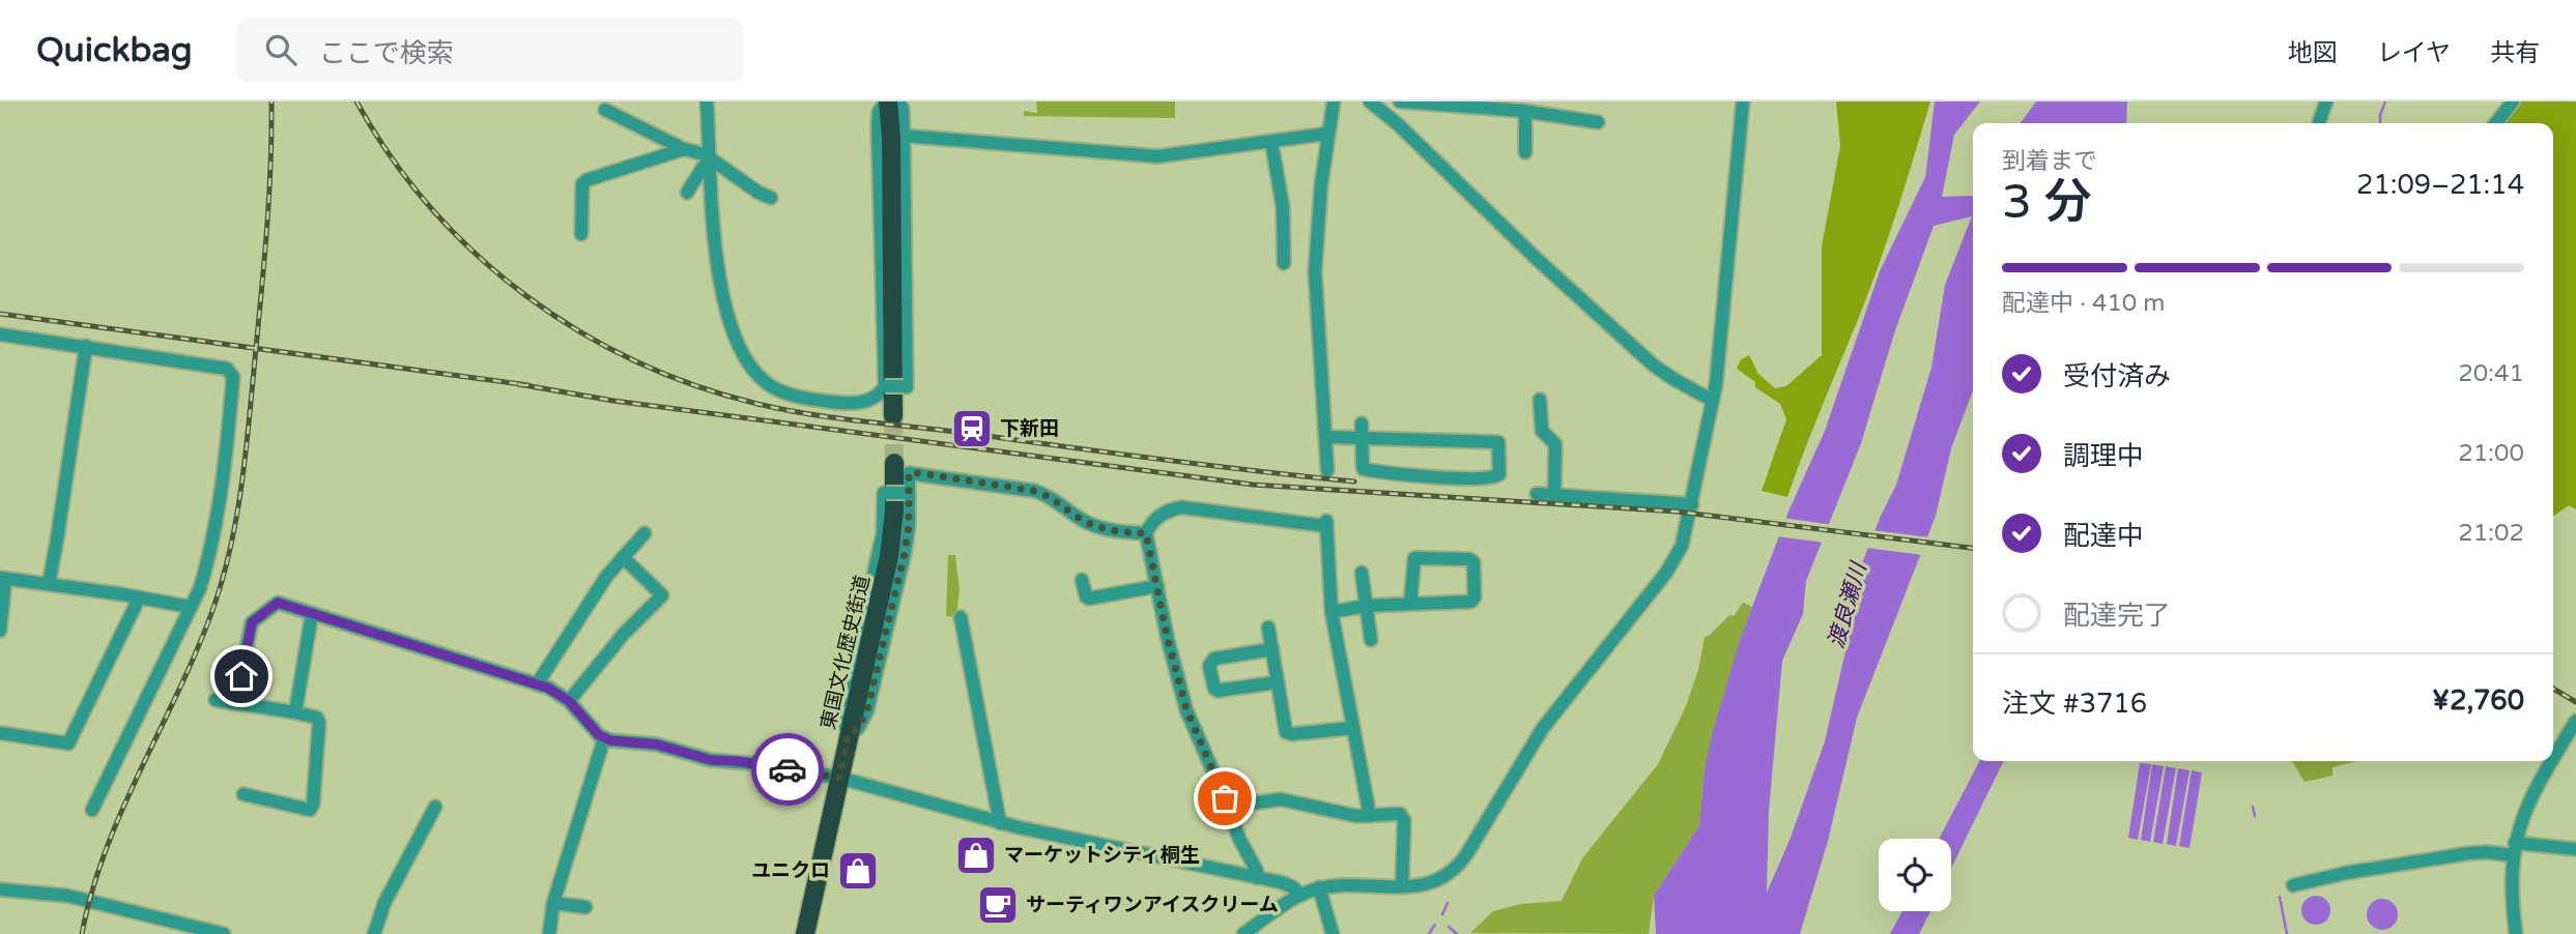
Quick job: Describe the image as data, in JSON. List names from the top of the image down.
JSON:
{
  "streets": {
    "highway": ["東国文化歴史街道"]
  },
  "water": ["渡良瀬川"],
  "places": {
    "station": ["下新田"],
    "shop": ["マーケットシティ桐生", "ユニクロ"],
    "cafe": ["サーティワンアイスクリーム"]
  },
  "page": {
    "header": "Quickbag",
    "search": "ここで検索",
    "nav": ["地図", "レイヤ", "共有"],
    "heading": ["3 分", "到着まで", "21:09–21:14"],
    "panel": ["注文 #3716", "¥2,760"],
    "bar": "配達中 · 410 m",
    "list": [
      ["受付済み", "20:41"],
      ["調理中", "21:00"],
      ["配達中", "21:02"],
      "配達完了"
    ]
  }
}
